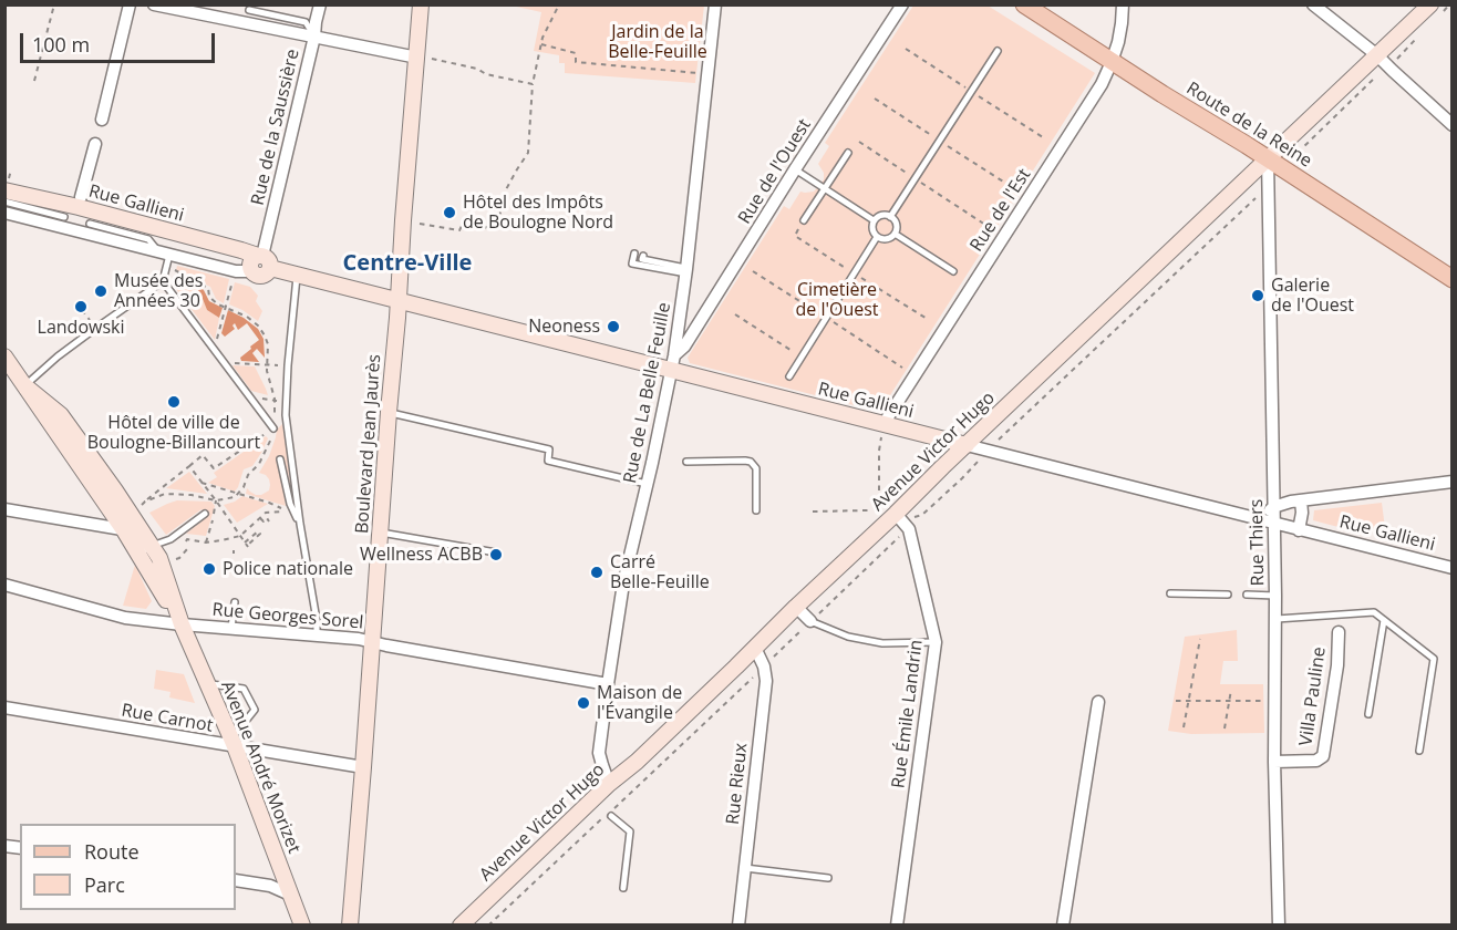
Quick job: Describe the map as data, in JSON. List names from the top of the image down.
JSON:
{
  "streets": {
    "main road": ["Route de la Reine"],
    "street": [
      "Rue de la Saussière",
      "Rue de l'Ouest",
      "Rue Gallieni",
      "Rue de l'Est",
      "Rue de La Belle Feuille",
      "Boulevard Jean Jaurès",
      "Avenue Victor Hugo",
      "Rue Thiers",
      "Rue Georges Sorel",
      "Villa Pauline",
      "Rue Émile Landrin",
      "Rue Carnot",
      "Avenue André Morizet",
      "Rue Rieux"
    ]
  },
  "crossings": [
    ["Route de la Reine", "Rue de l'Est"],
    ["Route de la Reine", "Avenue Victor Hugo"],
    ["Route de la Reine", "Rue Thiers"],
    ["Rue de la Saussière", "Rue Gallieni"],
    ["Rue de l'Ouest", "Rue Gallieni"],
    ["Rue de l'Ouest", "Rue de La Belle Feuille"],
    ["Rue Gallieni", "Rue de l'Est"],
    ["Rue Gallieni", "Rue de La Belle Feuille"],
    ["Rue Gallieni", "Boulevard Jean Jaurès"],
    ["Rue Gallieni", "Avenue Victor Hugo"],
    ["Rue Gallieni", "Rue Thiers"],
    ["Rue de La Belle Feuille", "Avenue Victor Hugo"],
    ["Rue de La Belle Feuille", "Rue Georges Sorel"],
    ["Boulevard Jean Jaurès", "Rue Georges Sorel"],
    ["Boulevard Jean Jaurès", "Rue Carnot"],
    ["Avenue Victor Hugo", "Rue Thiers"],
    ["Avenue Victor Hugo", "Rue Émile Landrin"],
    ["Avenue Victor Hugo", "Rue Rieux"],
    ["Rue Thiers", "Villa Pauline"],
    ["Rue Georges Sorel", "Avenue André Morizet"],
    ["Rue Carnot", "Avenue André Morizet"]
  ],
  "districts": ["Centre-Ville"],
  "parks": ["Jardin de la Belle-Feuille", "Cimetière de l'Ouest"],
  "places": [
    "Hôtel des Impôts de Boulogne Nord",
    "Musée des Années 30",
    "Galerie de l'Ouest",
    "Landowski",
    "Neoness",
    "Hôtel de ville de Boulogne-Billancourt",
    "Wellness ACBB",
    "Police nationale",
    "Carré Belle-Feuille",
    "Maison de l'Évangile"
  ],
  "legend": ["Route", "Parc"],
  "scale_bar": "100 m"
}
